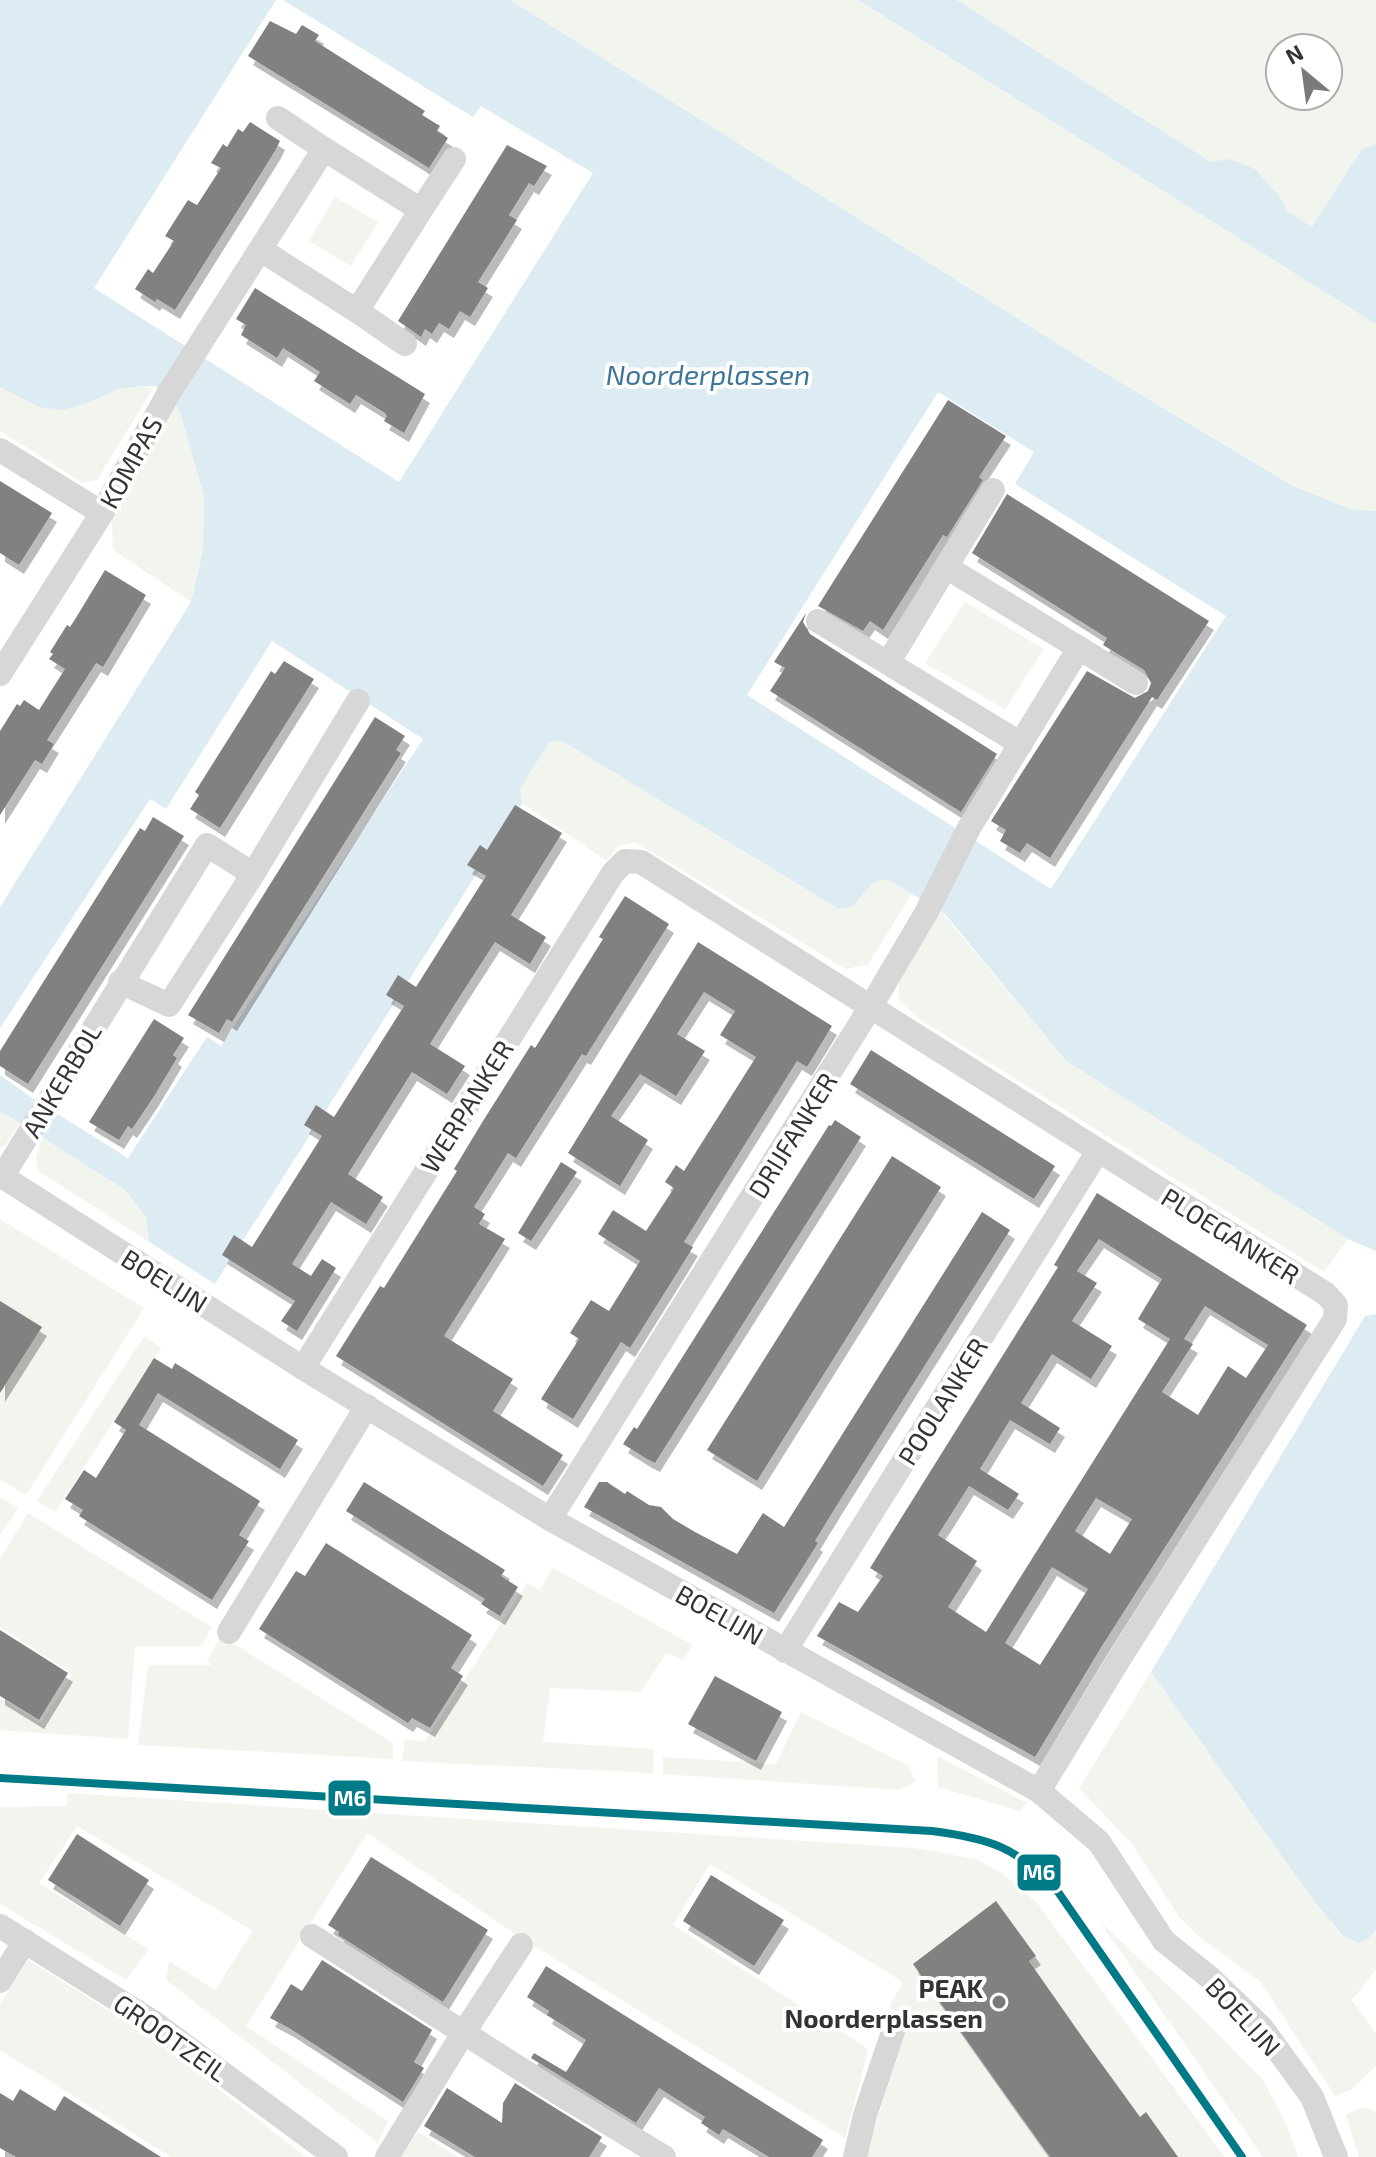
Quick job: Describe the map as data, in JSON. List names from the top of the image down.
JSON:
{
  "streets": {
    "street": [
      "KOMPAS",
      "ANKERBOL",
      "WERPANKER",
      "DRIJFANKER",
      "PLOEGANKER",
      "BOELIJN",
      "POOLANKER",
      "GROOTZEIL"
    ]
  },
  "crossings": [
    ["ANKERBOL", "BOELIJN"],
    ["WERPANKER", "PLOEGANKER"],
    ["WERPANKER", "BOELIJN"],
    ["DRIJFANKER", "PLOEGANKER"],
    ["DRIJFANKER", "BOELIJN"],
    ["PLOEGANKER", "BOELIJN"],
    ["PLOEGANKER", "POOLANKER"],
    ["BOELIJN", "POOLANKER"]
  ],
  "water": ["Noorderplassen"],
  "places": ["PEAK Noorderplassen"],
  "lines": ["transit line M6"],
  "north": "top left"
}
